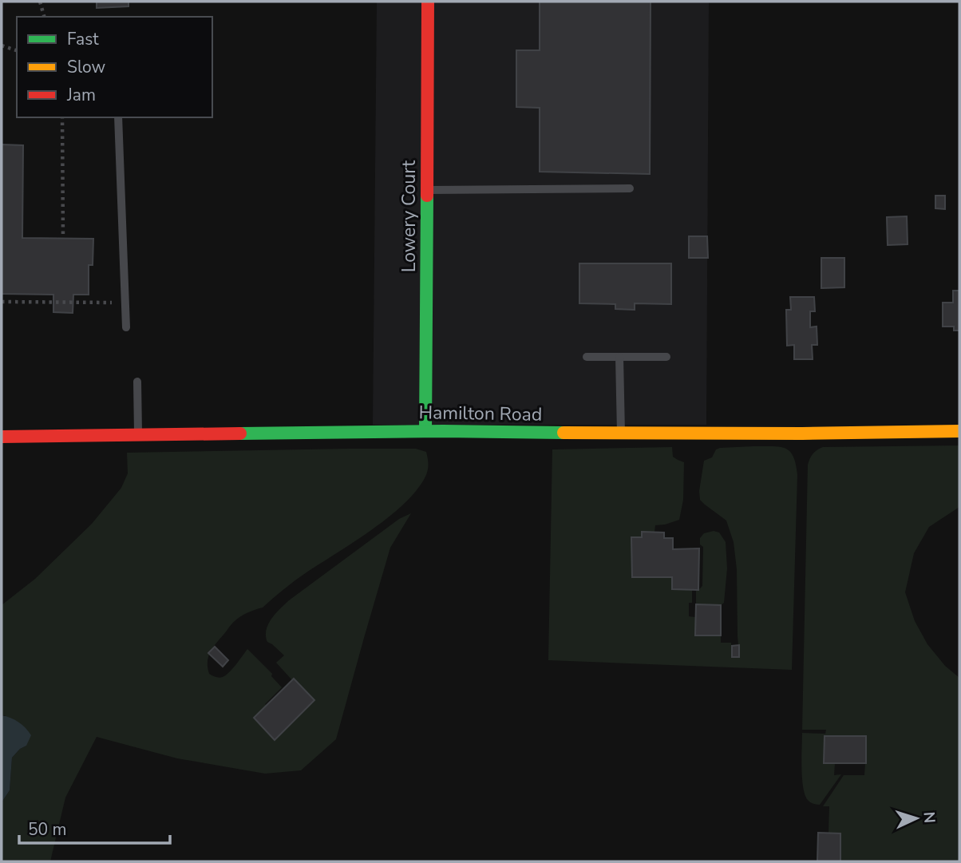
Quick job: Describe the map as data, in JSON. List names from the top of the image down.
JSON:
{
  "streets": {
    "main road": ["Lowery Court", "Hamilton Road"]
  },
  "crossings": [
    ["Lowery Court", "Hamilton Road"]
  ],
  "legend": ["Fast", "Slow", "Jam"],
  "scale_bar": "50 m",
  "north": "right"
}
